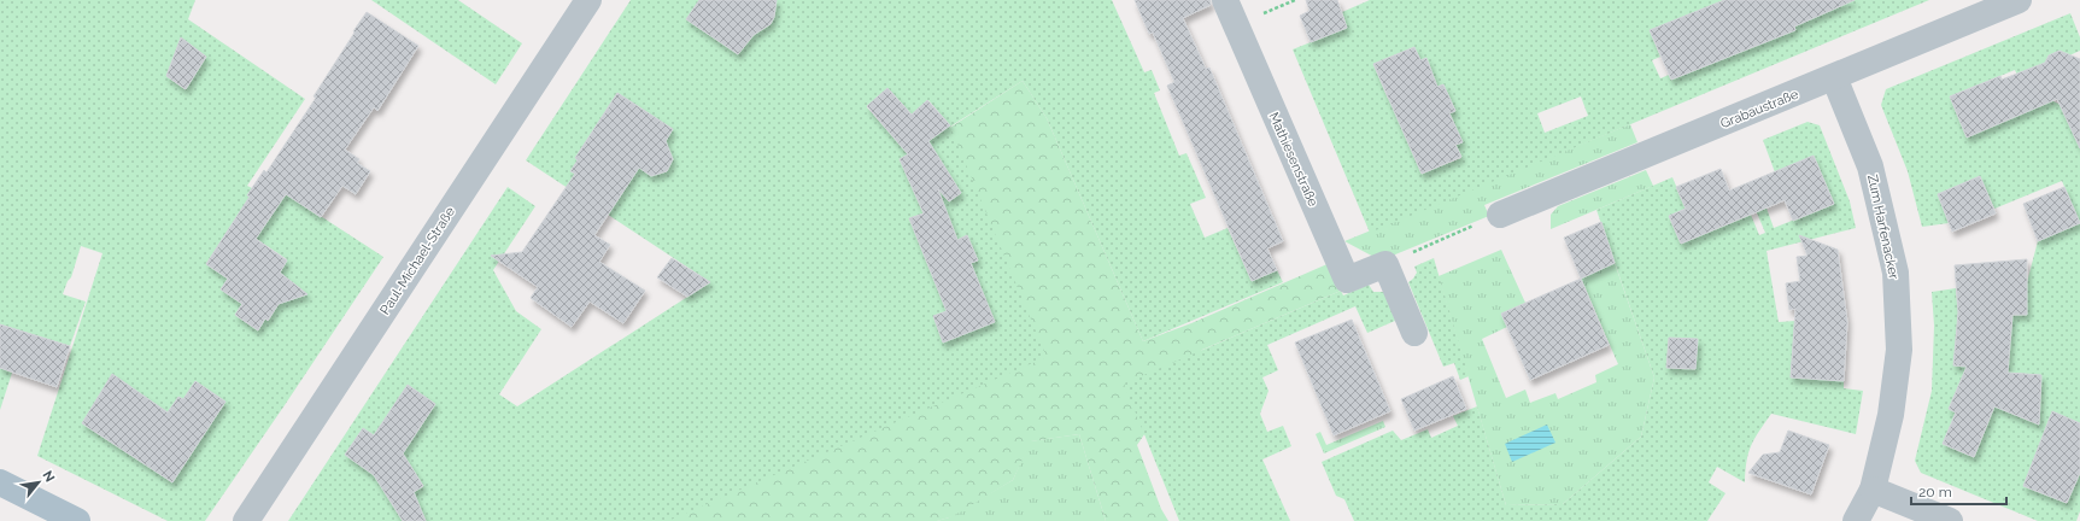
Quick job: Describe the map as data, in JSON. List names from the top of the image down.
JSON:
{
  "streets": {
    "street": [
      "Grabaustraße",
      "Mathiesenstraße",
      "Zum Harfenacker",
      "Paul-Michael-Straße"
    ]
  },
  "crossings": [
    ["Grabaustraße", "Zum Harfenacker"]
  ],
  "scale_bar": "20 m",
  "north": "top right"
}
